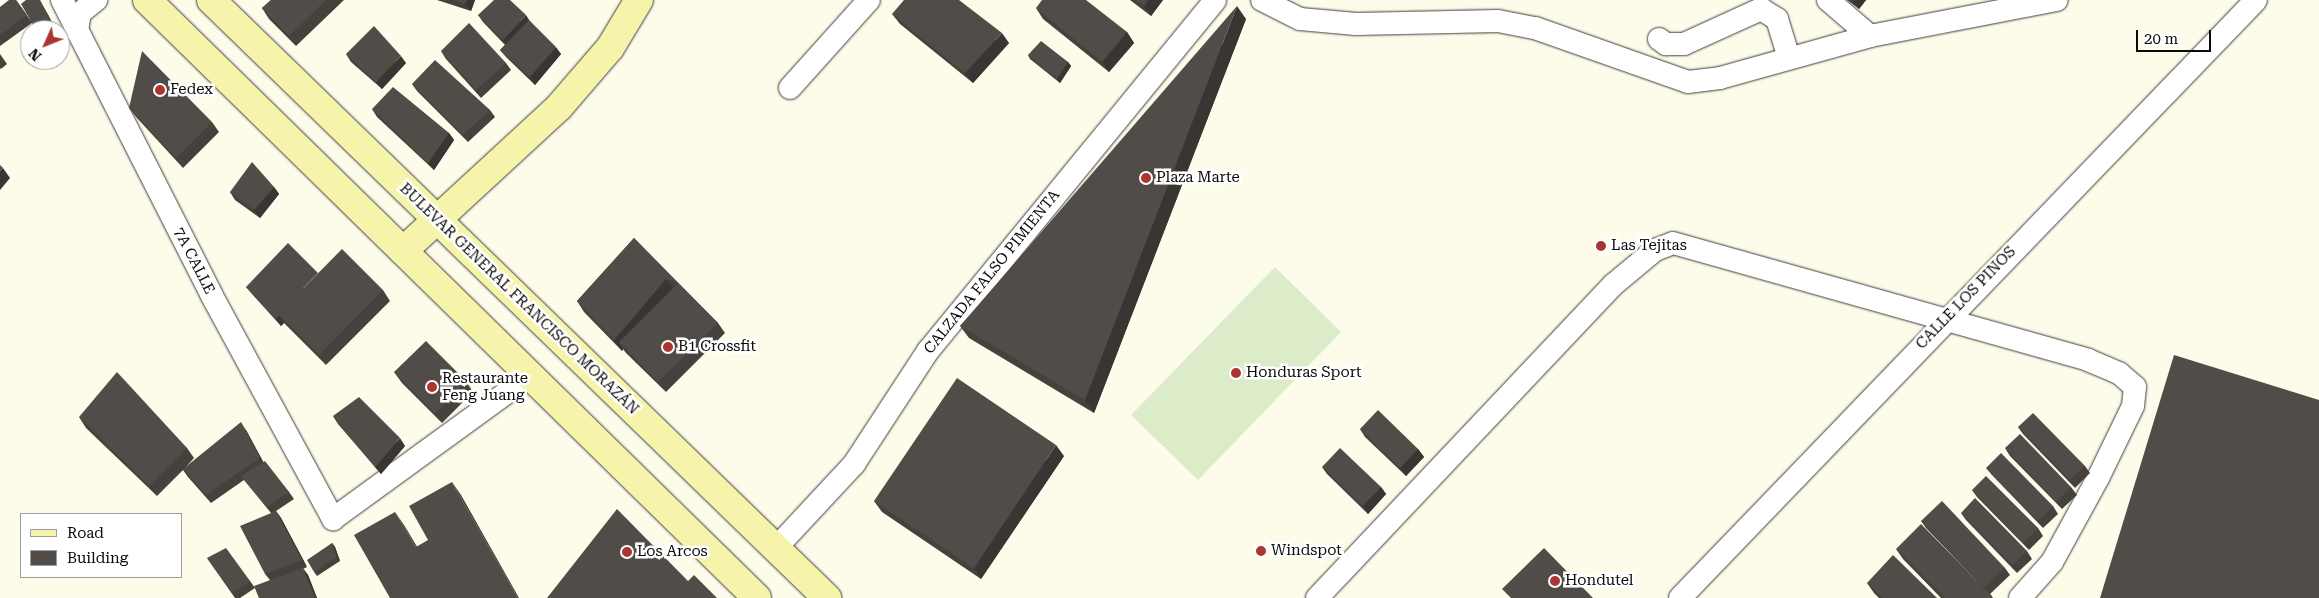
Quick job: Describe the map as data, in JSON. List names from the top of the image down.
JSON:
{
  "streets": {
    "main road": ["BULEVAR GENERAL FRANCISCO MORAZÁN"],
    "street": ["7A CALLE", "CALZADA FALSO PIMIENTA", "CALLE LOS PINOS"]
  },
  "crossings": [
    ["CALZADA FALSO PIMIENTA", "BULEVAR GENERAL FRANCISCO MORAZÁN"]
  ],
  "places": [
    "Fedex",
    "Plaza Marte",
    "Las Tejitas",
    "B1 Crossfit",
    "Honduras Sport",
    "Restaurante Feng Juang",
    "Windspot",
    "Los Arcos",
    "Hondutel"
  ],
  "legend": ["Road", "Building"],
  "scale_bar": "20 m",
  "north": "bottom left"
}
